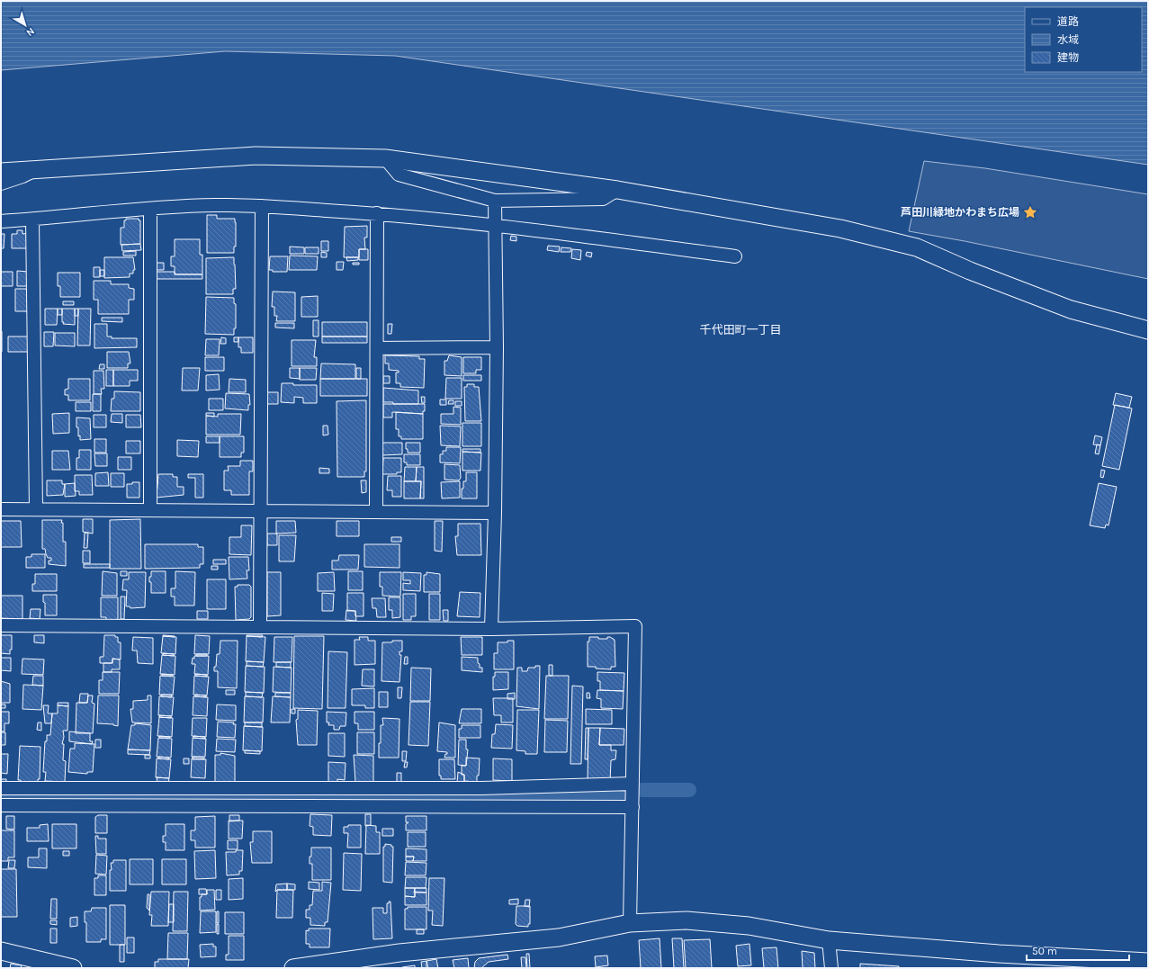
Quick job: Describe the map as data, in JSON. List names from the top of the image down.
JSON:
{
  "districts": ["千代田町一丁目"],
  "places": {
    "place": ["芦田川緑地かわまち広場"]
  },
  "legend": ["道路", "水域", "建物"],
  "scale_bar": "50 m",
  "north": "bottom right"
}
